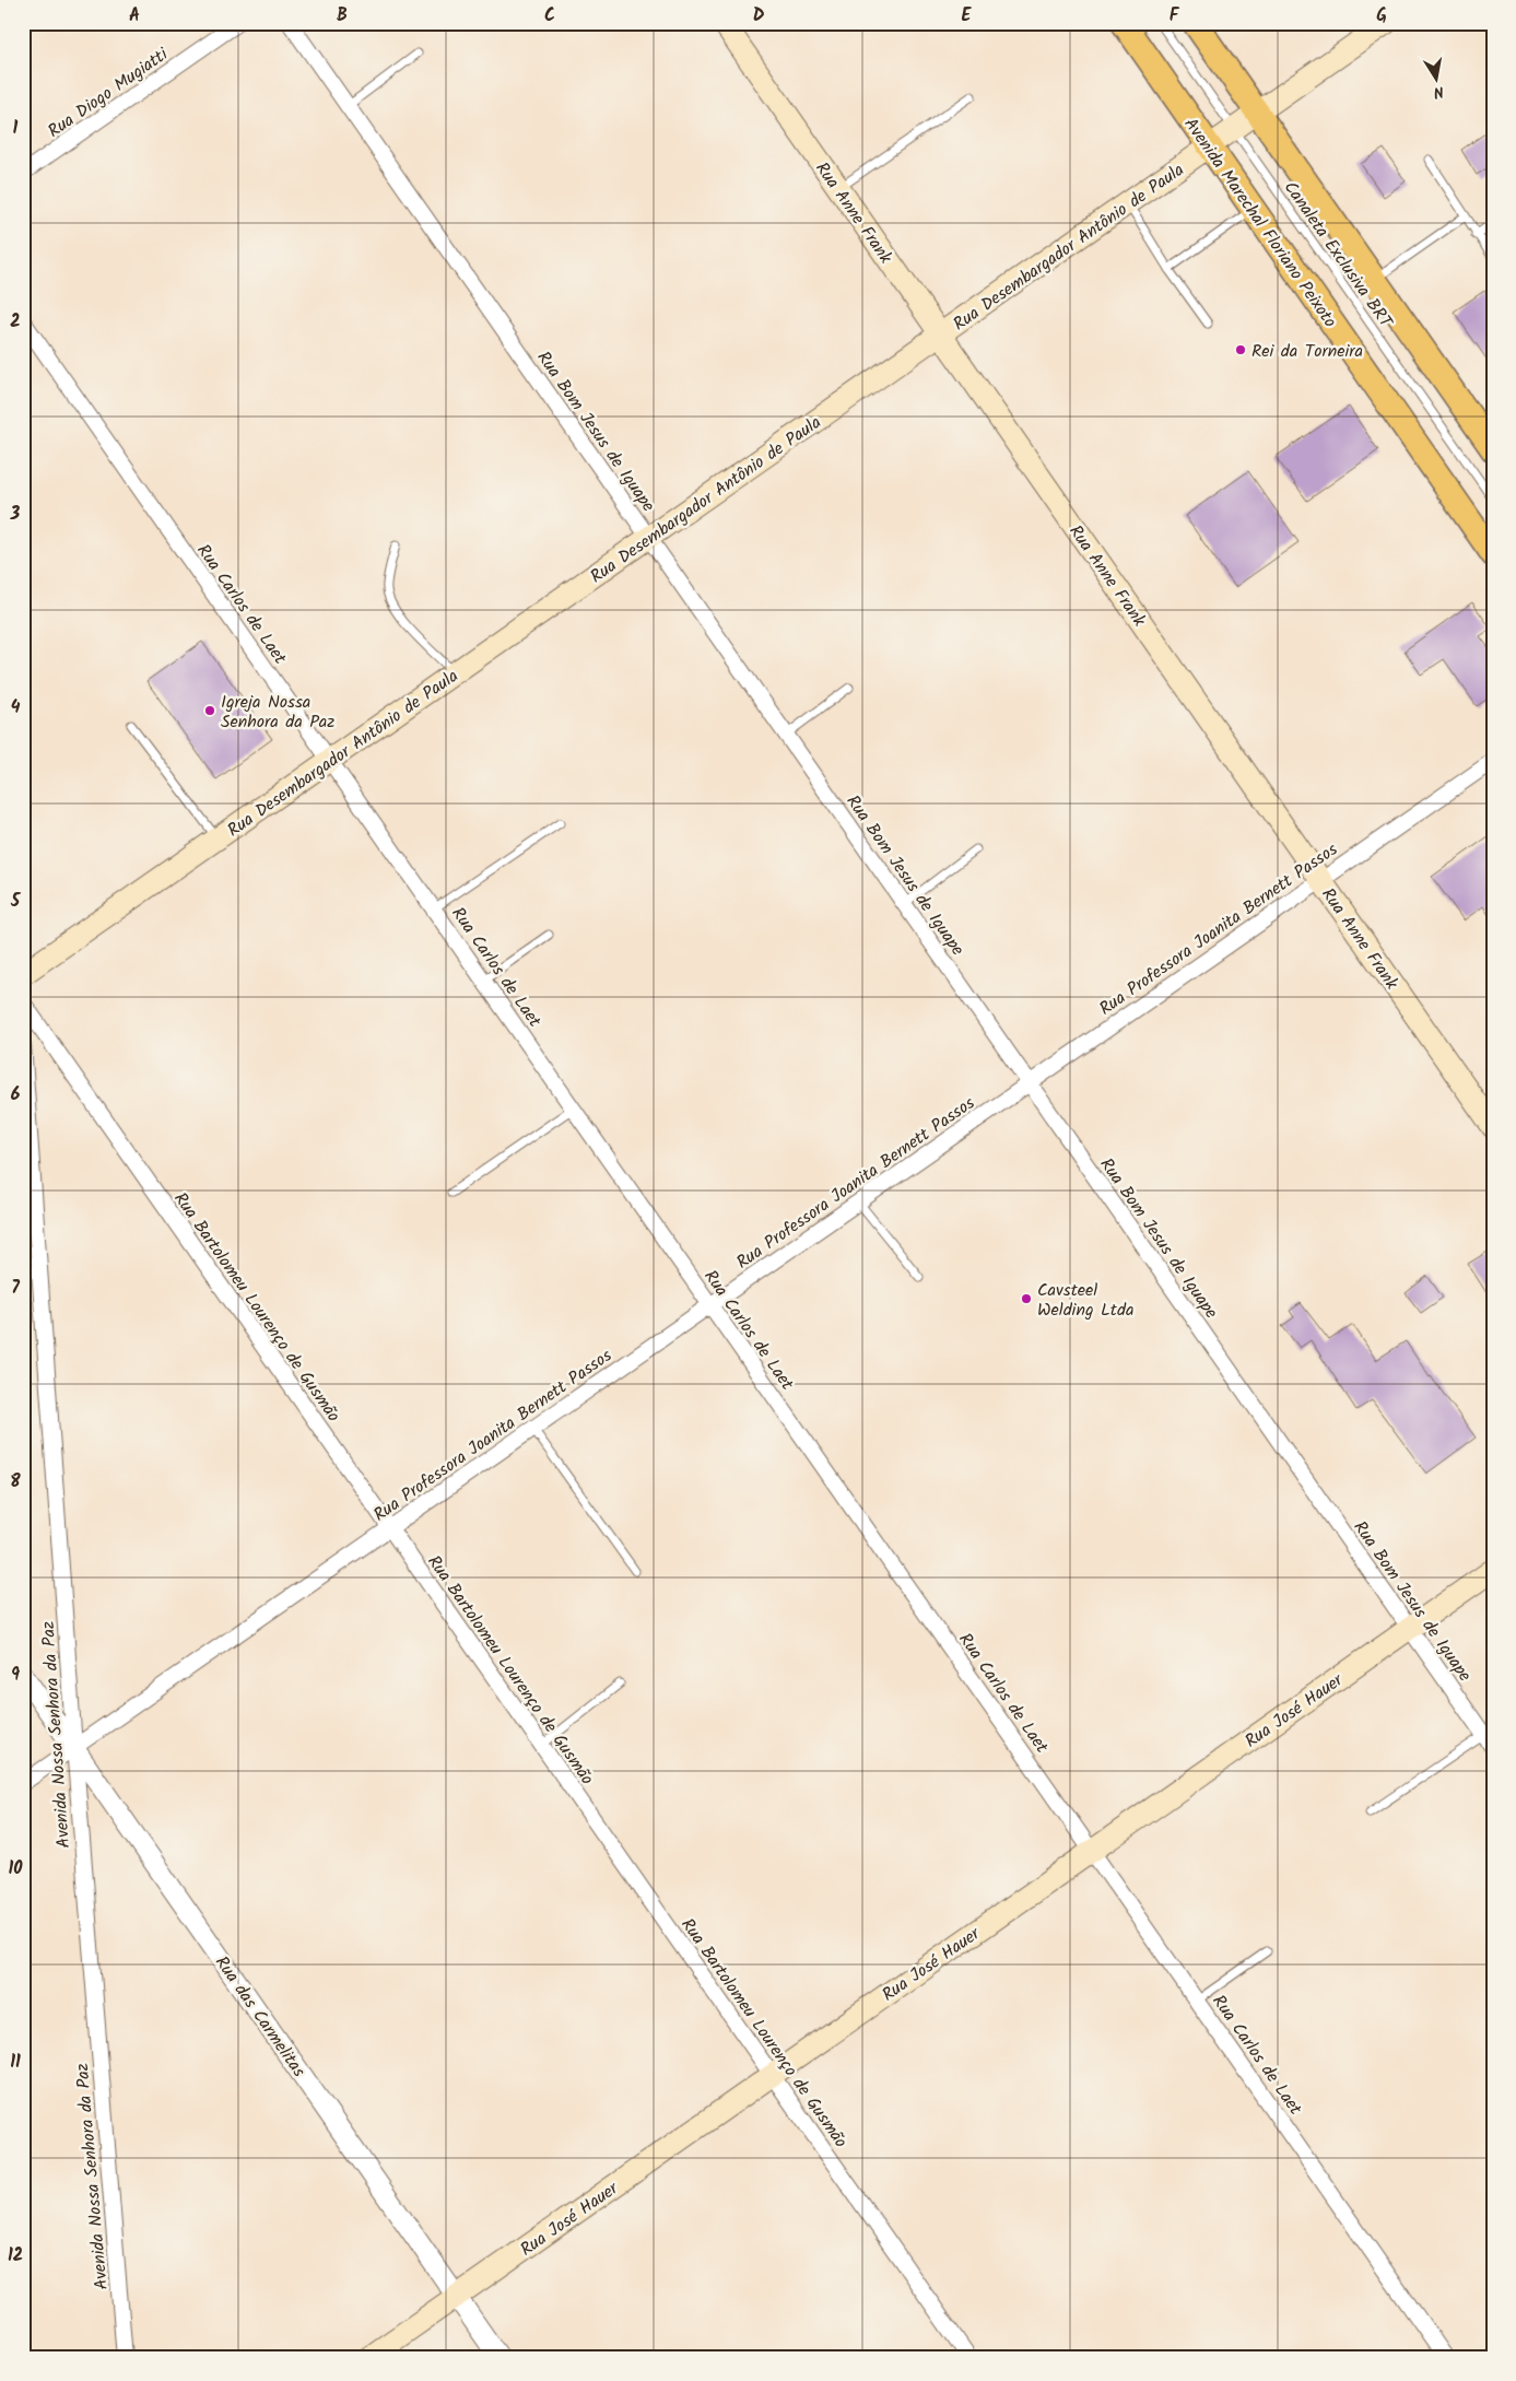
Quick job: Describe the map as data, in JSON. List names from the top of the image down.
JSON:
{
  "streets": {
    "main road": [
      "Rua Anne Frank",
      "Avenida Marechal Floriano Peixoto",
      "Rua Desembargador Antônio de Paula",
      "Rua José Hauer"
    ],
    "street": [
      "Rua Diogo Mugiatti",
      "Rua Bom Jesus de Iguape",
      "Rua Carlos de Laet",
      "Rua Professora Joanita Bernett Passos",
      "Rua Bartolomeu Lourenço de Gusmão",
      "Avenida Nossa Senhora da Paz",
      "Rua das Carmelitas"
    ],
    "lane": ["Canaleta Exclusiva BRT"]
  },
  "crossings": [
    ["Rua Anne Frank", "Rua Desembargador Antônio de Paula"],
    ["Rua Anne Frank", "Rua Professora Joanita Bernett Passos"],
    ["Avenida Marechal Floriano Peixoto", "Rua Desembargador Antônio de Paula"],
    ["Rua Desembargador Antônio de Paula", "Canaleta Exclusiva BRT"],
    ["Rua Desembargador Antônio de Paula", "Rua Bom Jesus de Iguape"],
    ["Rua Desembargador Antônio de Paula", "Rua Carlos de Laet"],
    ["Rua Bom Jesus de Iguape", "Rua Professora Joanita Bernett Passos"],
    ["Rua Bom Jesus de Iguape", "Rua José Hauer"],
    ["Rua Carlos de Laet", "Rua Professora Joanita Bernett Passos"],
    ["Rua Carlos de Laet", "Rua José Hauer"],
    ["Rua Professora Joanita Bernett Passos", "Rua Bartolomeu Lourenço de Gusmão"],
    ["Rua Professora Joanita Bernett Passos", "Avenida Nossa Senhora da Paz"],
    ["Rua Professora Joanita Bernett Passos", "Rua das Carmelitas"],
    ["Rua Bartolomeu Lourenço de Gusmão", "Rua José Hauer"],
    ["Rua José Hauer", "Rua das Carmelitas"],
    ["Avenida Nossa Senhora da Paz", "Rua das Carmelitas"]
  ],
  "places": ["Rei da Torneira", "Igreja Nossa Senhora da Paz", "Cavsteel Welding Ltda"],
  "north": "bottom",
  "grid": {
    "columns": [
      "A",
      "B",
      "C",
      "D",
      "E",
      "F",
      "G"
    ],
    "rows": [
      "1",
      "2",
      "3",
      "4",
      "5",
      "6",
      "7",
      "8",
      "9",
      "10",
      "11",
      "12"
    ]
  }
}
